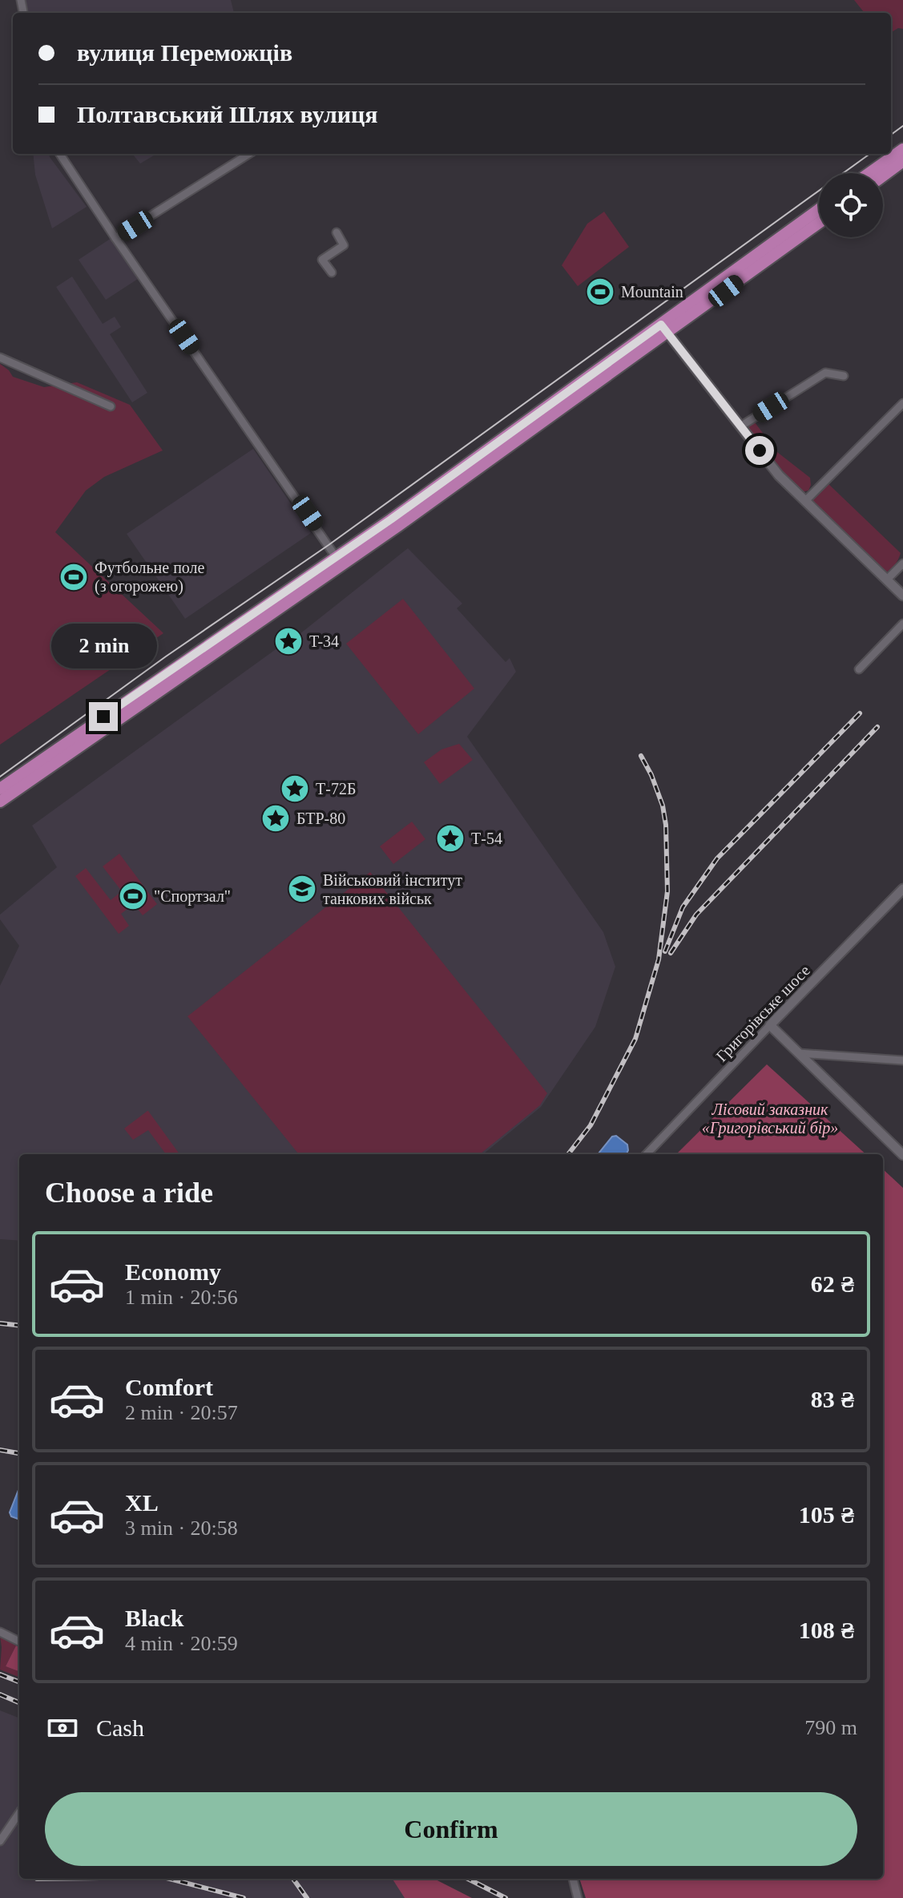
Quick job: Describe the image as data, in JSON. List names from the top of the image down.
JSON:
{
  "streets": {
    "street": ["Григорівське шосе"]
  },
  "parks": ["Лісовий заказник «Григорівський бір»"],
  "places": {
    "sports": ["Mountain", "Футбольне поле (з огорожею)", "\"Спортзал\""],
    "place": [
      "T-34",
      "Т-72Б",
      "БТР-80",
      "Т-54"
    ],
    "school or university": ["Військовий інститут танкових військ"]
  },
  "page": {
    "banner": ["вулиця Переможців", "Полтавський Шлях вулиця"],
    "bubble": "2 min",
    "heading": "Choose a ride",
    "list": [
      {
        "name": "Economy",
        "note": "1 min · 20:56",
        "value": "62 ₴"
      },
      {
        "name": "Comfort",
        "note": "2 min · 20:57",
        "value": "83 ₴"
      },
      {
        "name": "XL",
        "note": "3 min · 20:58",
        "value": "105 ₴"
      },
      {
        "name": "Black",
        "note": "4 min · 20:59",
        "value": "108 ₴"
      }
    ],
    "pay": ["Cash", "790 m"],
    "buttons": "Confirm"
  }
}
